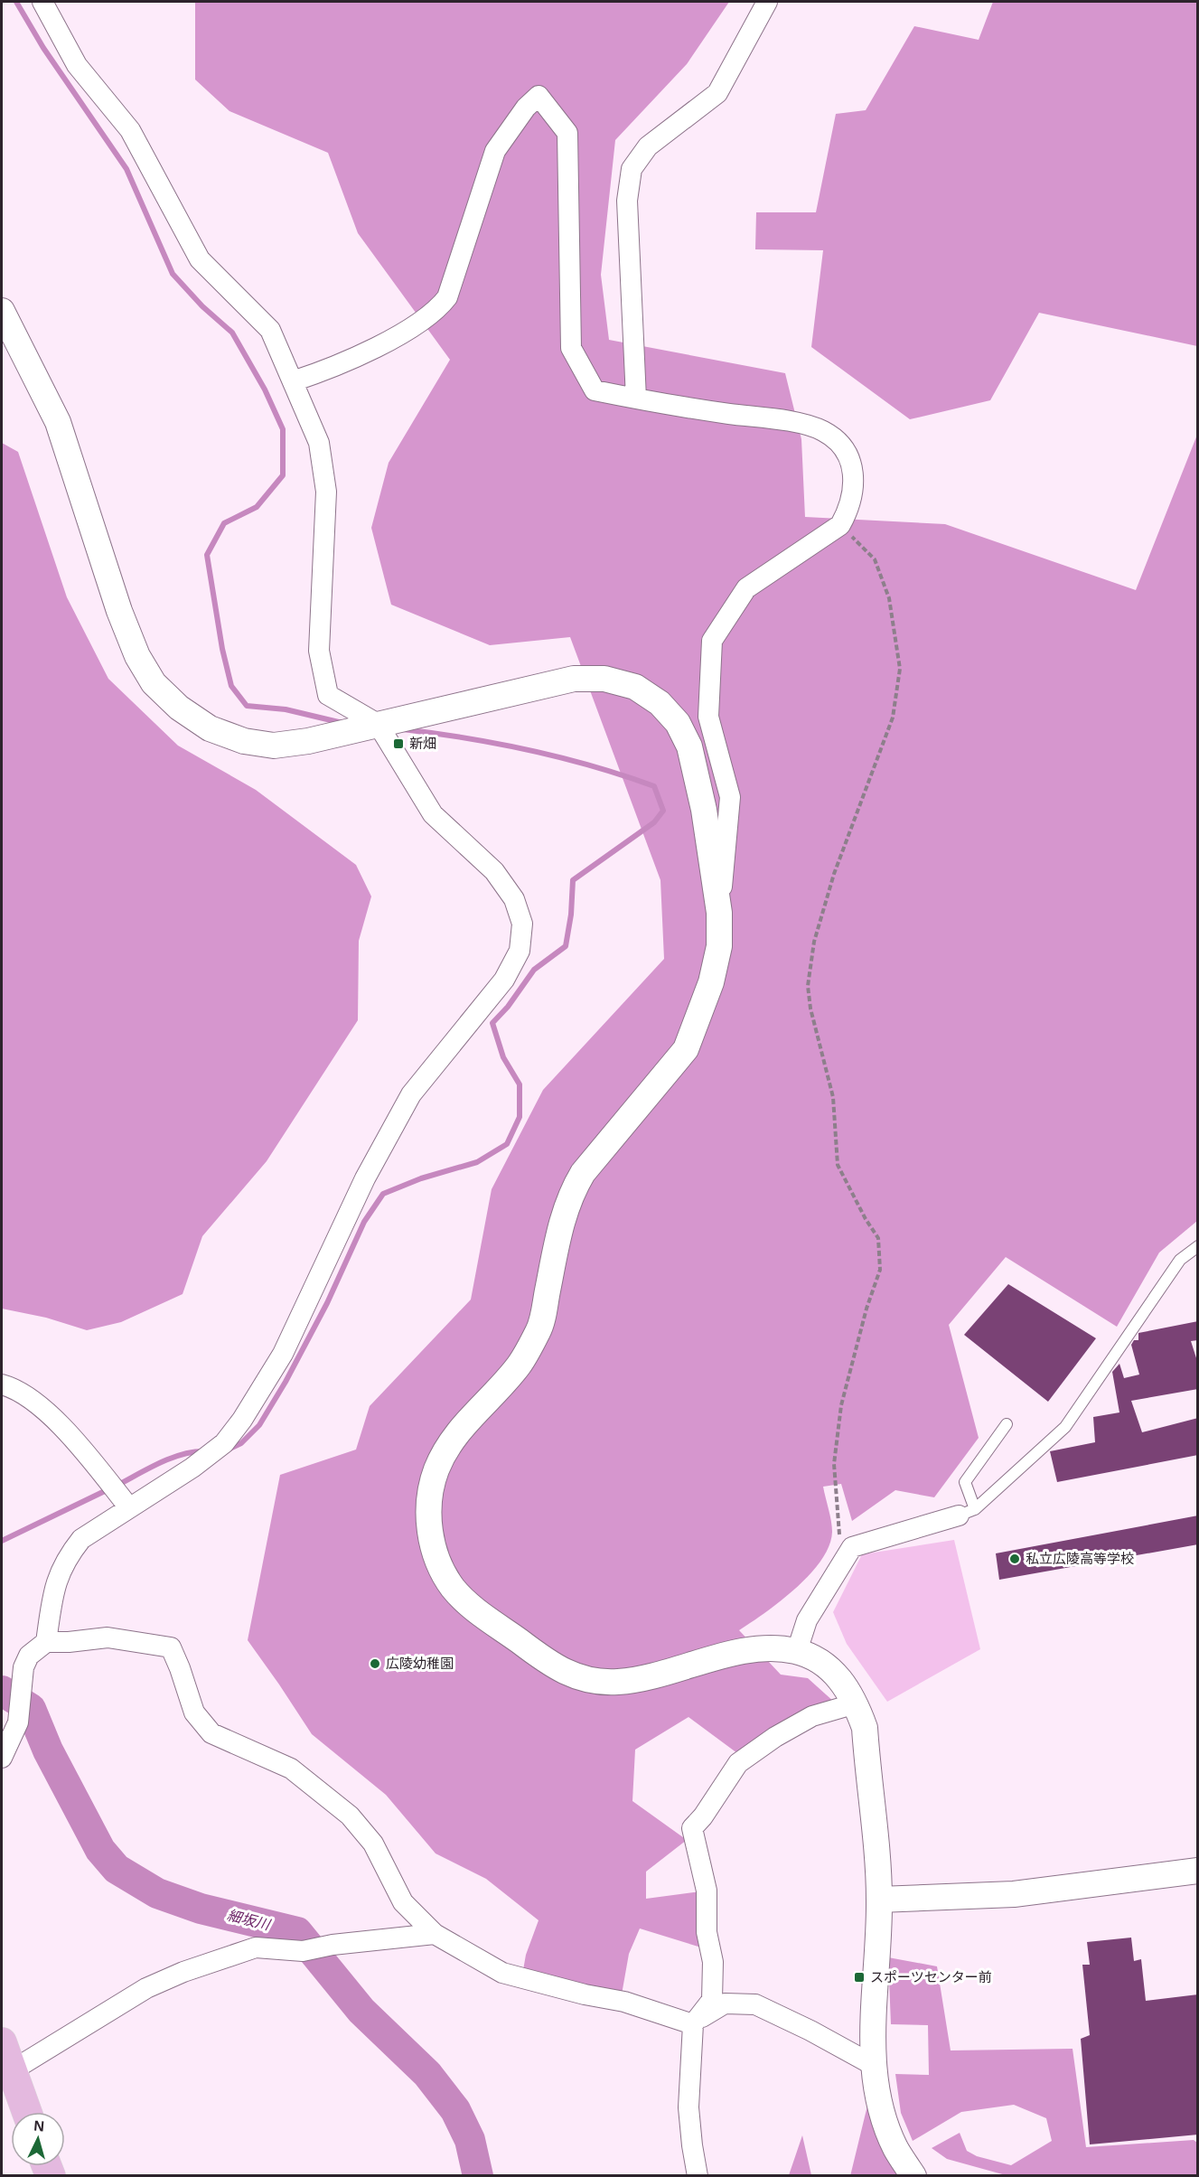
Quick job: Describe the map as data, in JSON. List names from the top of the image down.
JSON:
{
  "water": ["細坂川"],
  "places": {
    "transit": ["新畑", "スポーツセンター前"],
    "other": ["私立広陵高等学校", "広陵幼稚園"]
  },
  "north": "top"
}
